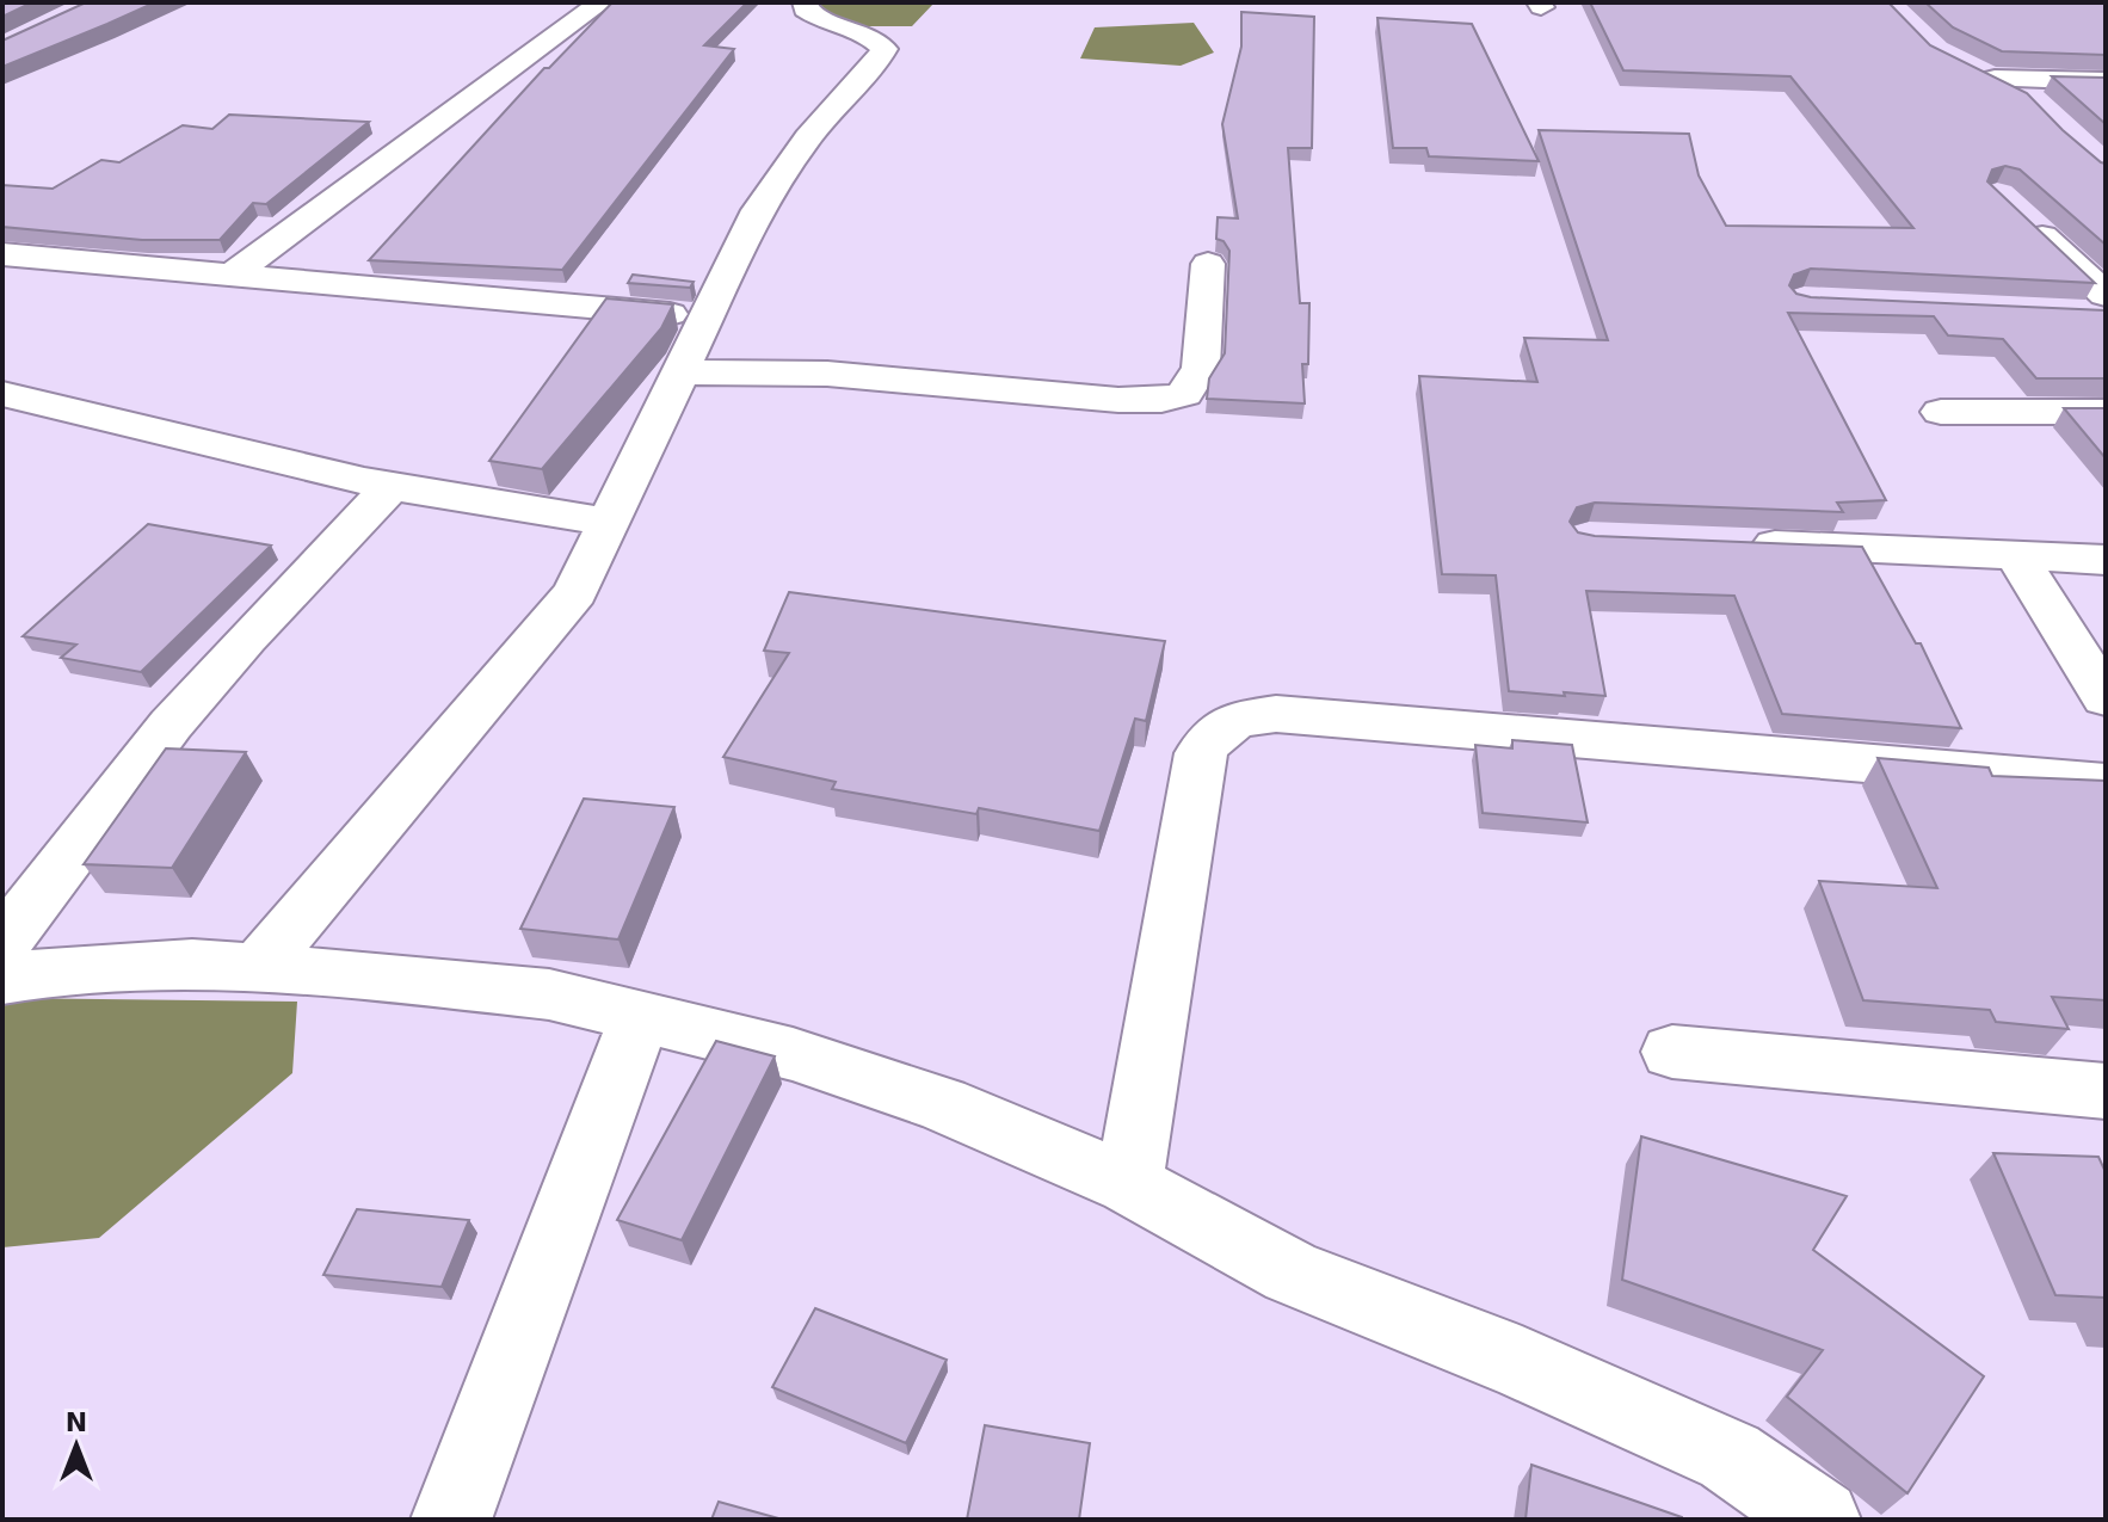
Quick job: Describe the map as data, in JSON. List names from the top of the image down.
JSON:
{
  "north": "top"
}
